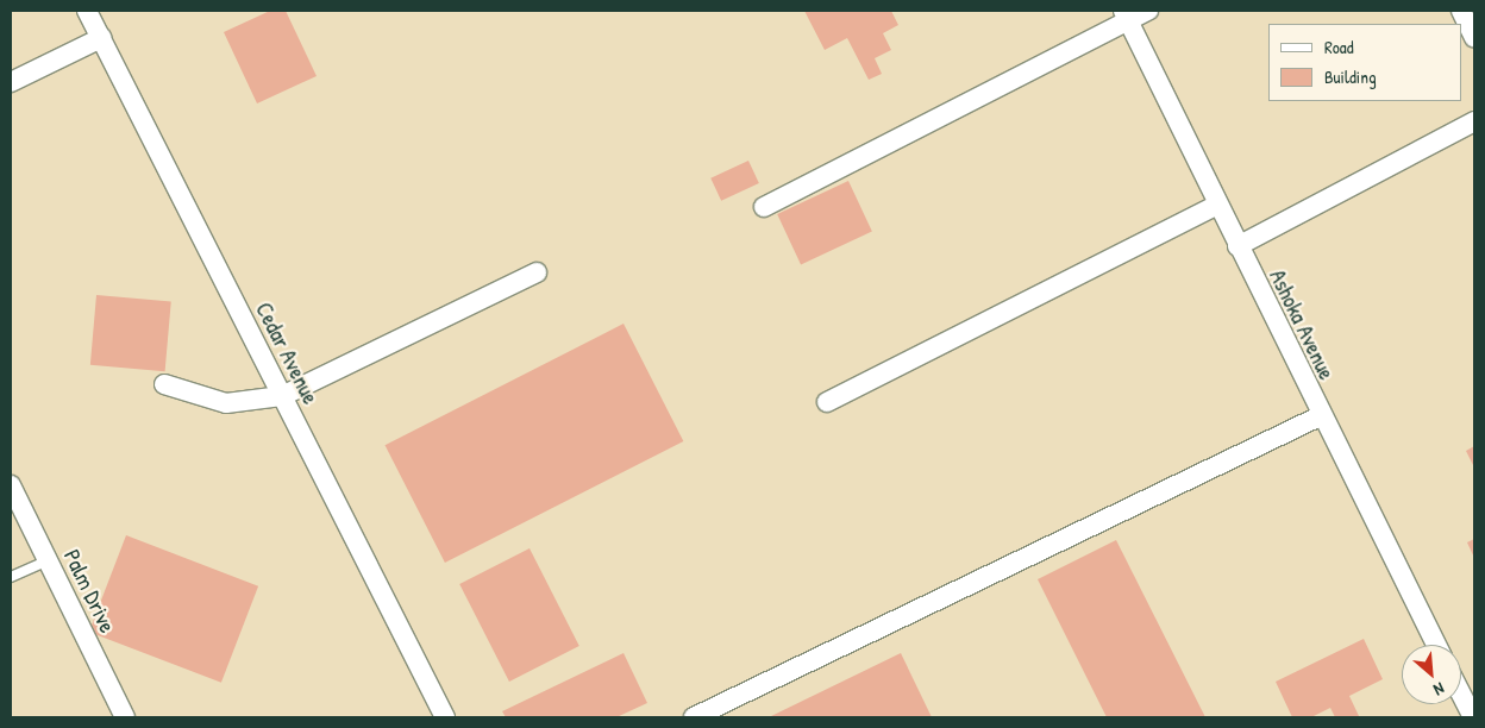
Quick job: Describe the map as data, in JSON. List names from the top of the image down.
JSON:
{
  "streets": {
    "street": ["Ashoka Avenue", "Cedar Avenue", "Palm Drive"]
  },
  "legend": ["Road", "Building"],
  "north": "bottom right"
}
